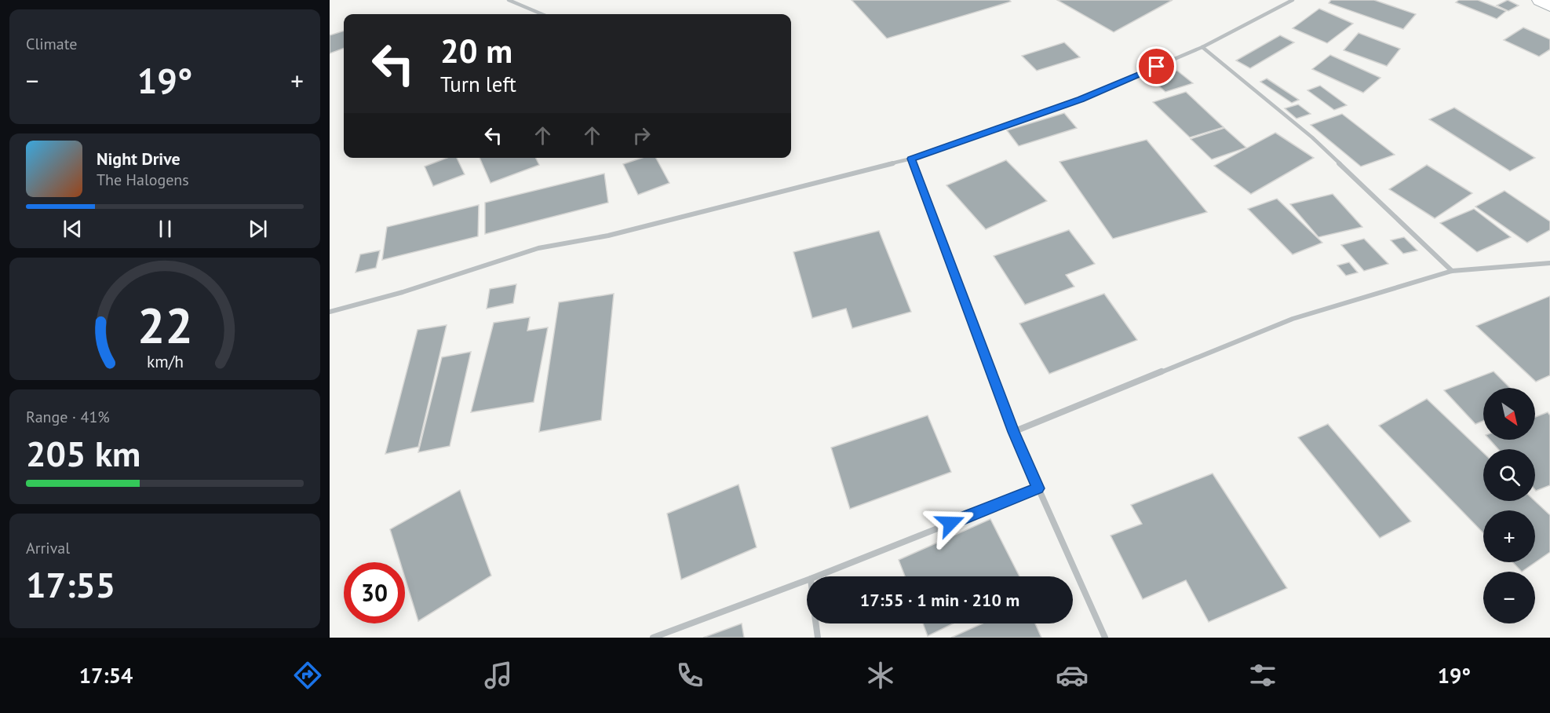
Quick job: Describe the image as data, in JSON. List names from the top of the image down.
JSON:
{
  "north": "bottom right",
  "page": {
    "tile": [
      "Climate",
      ["Range · 41%", "205 km"],
      ["Arrival", "17:55"]
    ],
    "turn": ["20 m", "Turn left"],
    "heat": ["−", "19°", "+"],
    "song": ["Night Drive", "The Halogens"],
    "map_buttons": ["+", "−"],
    "limit": "30",
    "trip": "17:55 · 1 min · 210 m",
    "tabs": ["17:54", "19°"],
    "gauge": ["22", "km/h"]
  }
}
